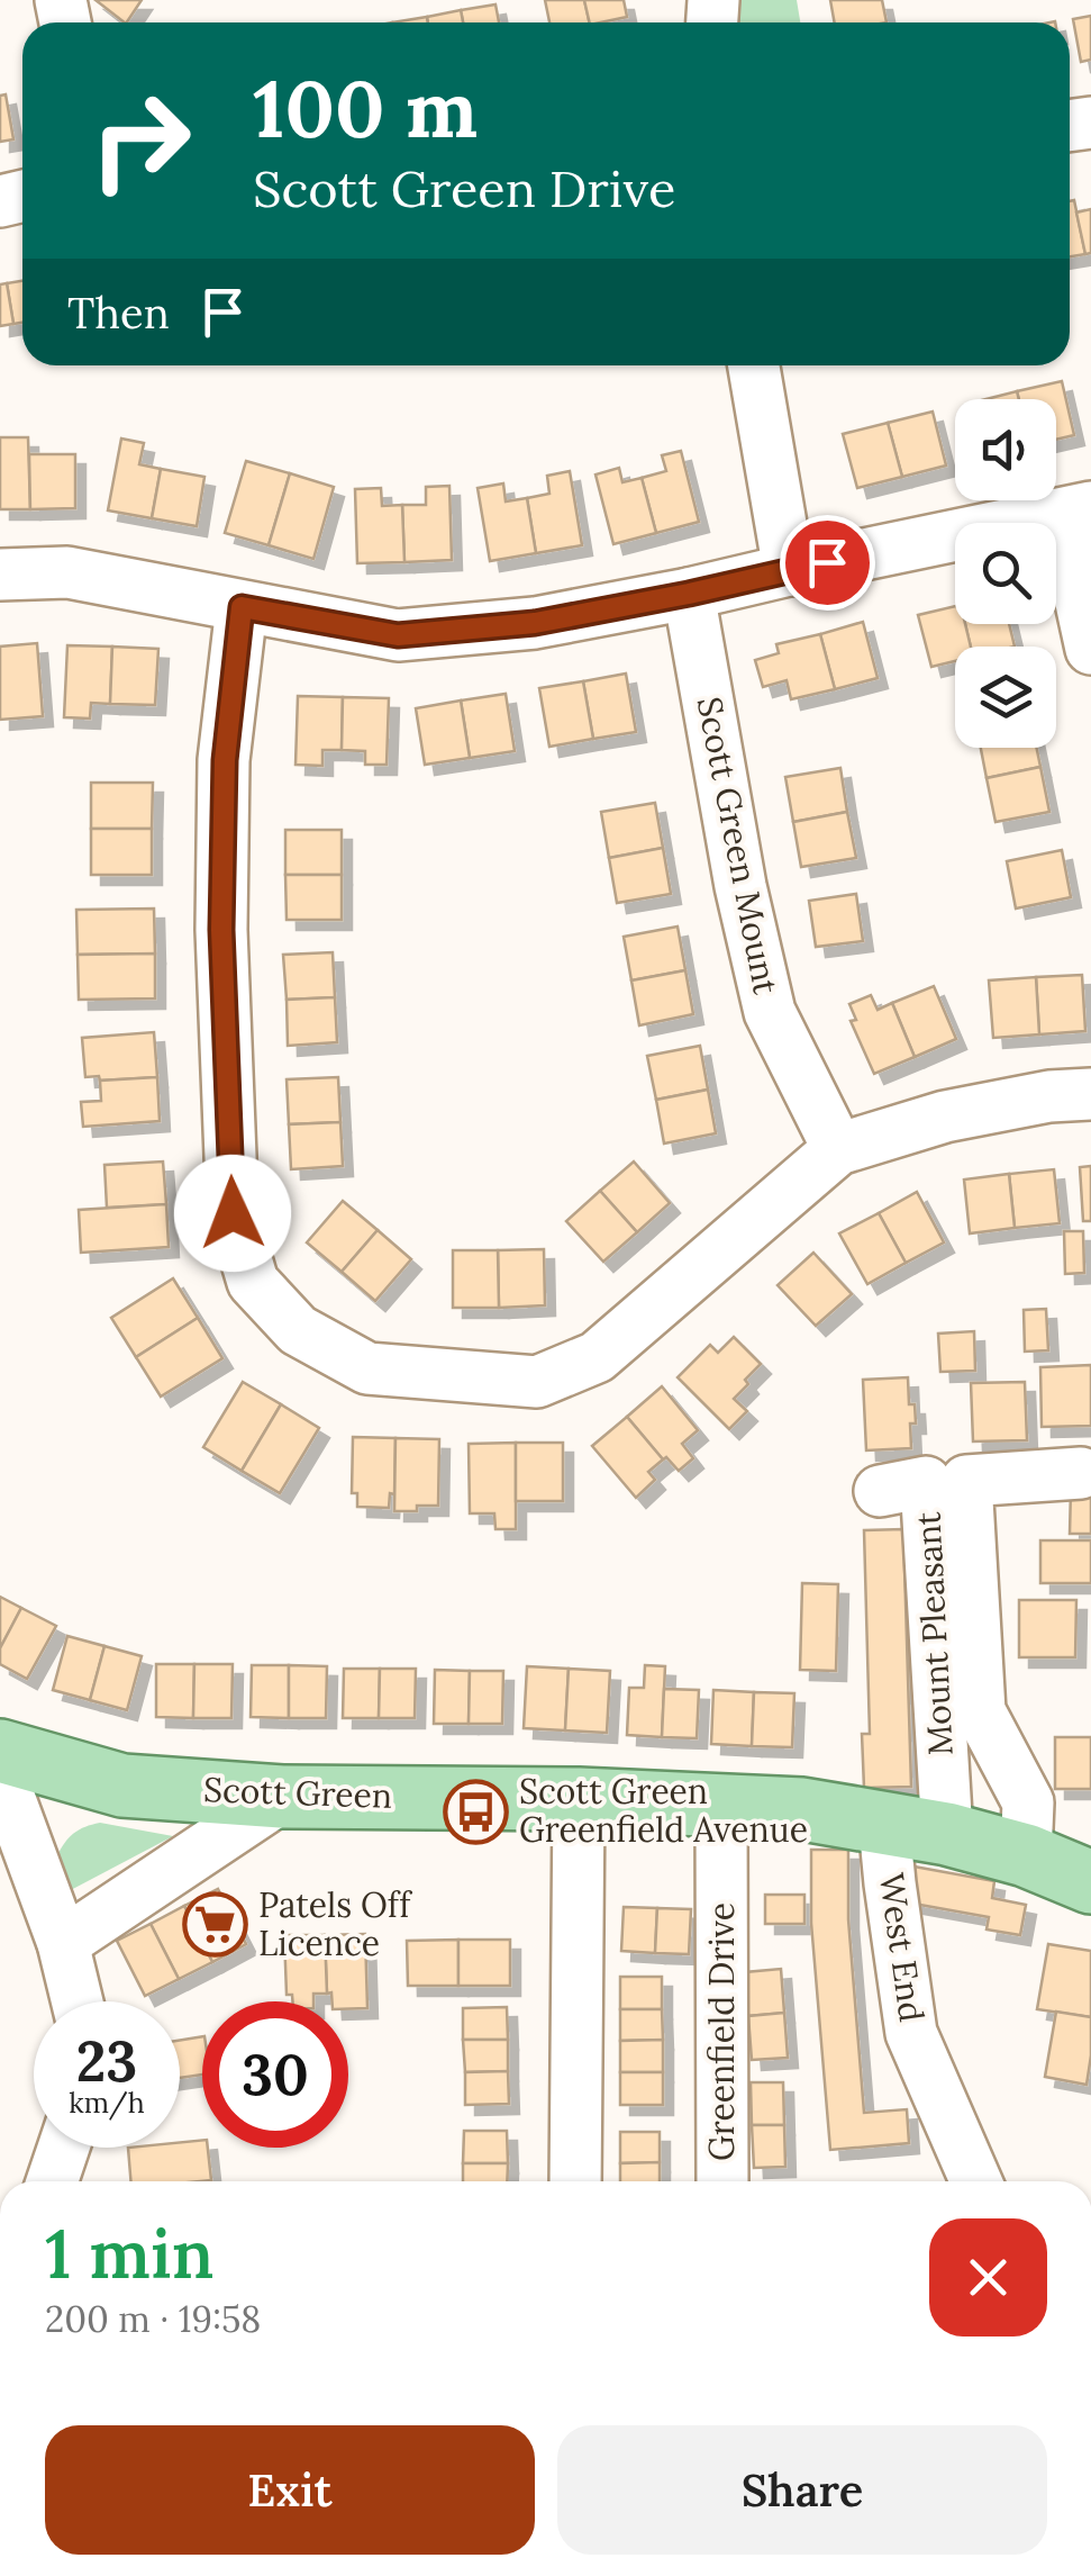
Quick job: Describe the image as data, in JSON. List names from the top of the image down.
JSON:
{
  "streets": {
    "main road": ["Scott Green"],
    "street": [
      "Scott Green Mount",
      "Mount Pleasant",
      "West End",
      "Greenfield Drive"
    ]
  },
  "crossings": [
    ["Mount Pleasant", "Scott Green"],
    ["Scott Green", "West End"],
    ["Scott Green", "Greenfield Drive"]
  ],
  "places": {
    "bus stop": ["Scott Green Greenfield Avenue"],
    "supermarket": ["Patels Off Licence"]
  },
  "page": {
    "turn": ["100 m", "Scott Green Drive"],
    "then": "Then",
    "speed": "23 km/h",
    "limit": "30",
    "heading": ["1 min", "200 m · 19:58"],
    "buttons": ["Exit", "Share"]
  }
}
